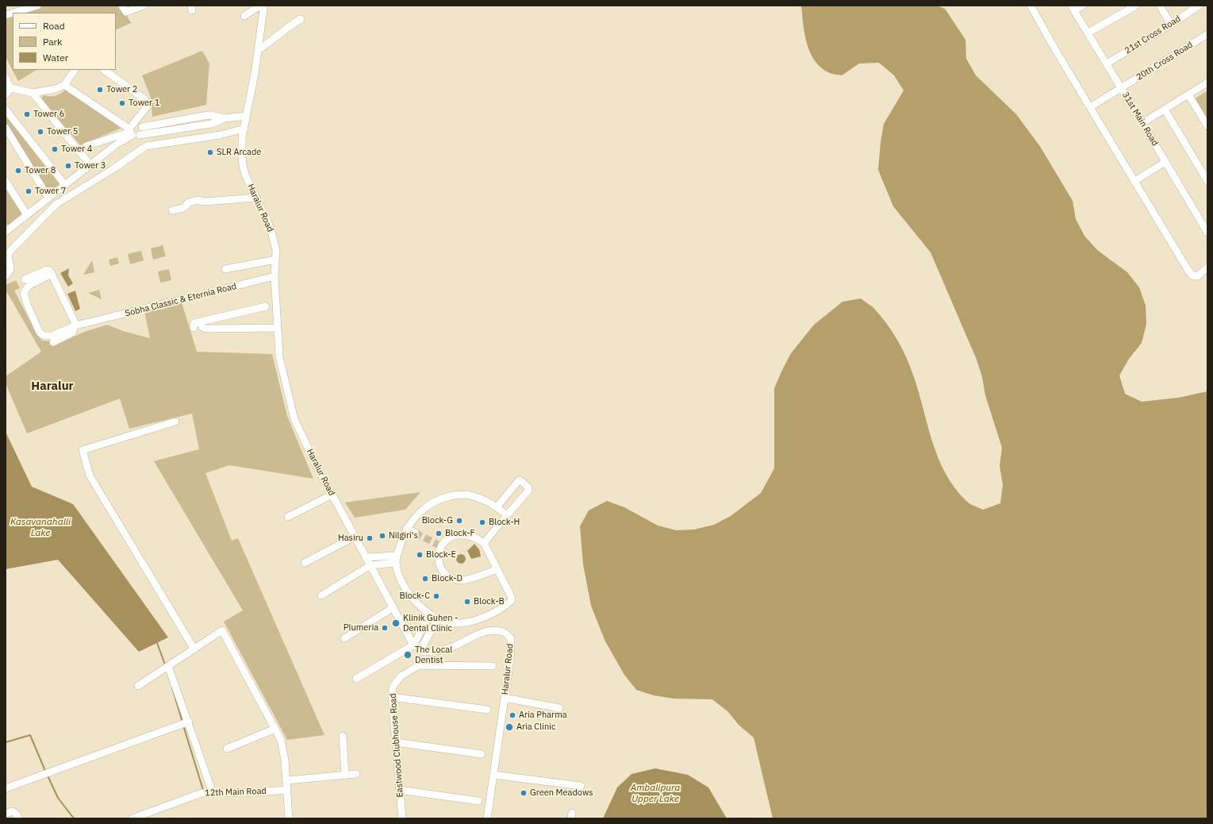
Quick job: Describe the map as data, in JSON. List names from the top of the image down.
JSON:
{
  "streets": {
    "street": [
      "21st Cross Road",
      "20th Cross Road",
      "31st Main Road",
      "Haralur Road",
      "Sobha Classic & Eternia Road",
      "Eastwood Clubhouse Road",
      "12th Main Road"
    ]
  },
  "crossings": [
    ["21st Cross Road", "31st Main Road"],
    ["20th Cross Road", "31st Main Road"],
    ["Haralur Road", "Sobha Classic & Eternia Road"]
  ],
  "districts": ["Haralur"],
  "water": ["Kasavanahalli Lake", "Ambalipura Upper Lake"],
  "places": [
    "Tower 2",
    "Tower 1",
    "Tower 6",
    "Tower 5",
    "Tower 4",
    "SLR Arcade",
    "Tower 3",
    "Tower 8",
    "Tower 7",
    "Block-G",
    "Block-H",
    "Block-F",
    "Nilgiri's",
    "Hasiru",
    "Block-E",
    "Block-D",
    "Block-C",
    "Block-B",
    "Klinik Guhen - Dental Clinic",
    "Plumeria",
    "The Local Dentist",
    "Aria Pharma",
    "Aria Clinic",
    "Green Meadows"
  ],
  "legend": ["Road", "Park", "Water"]
}
